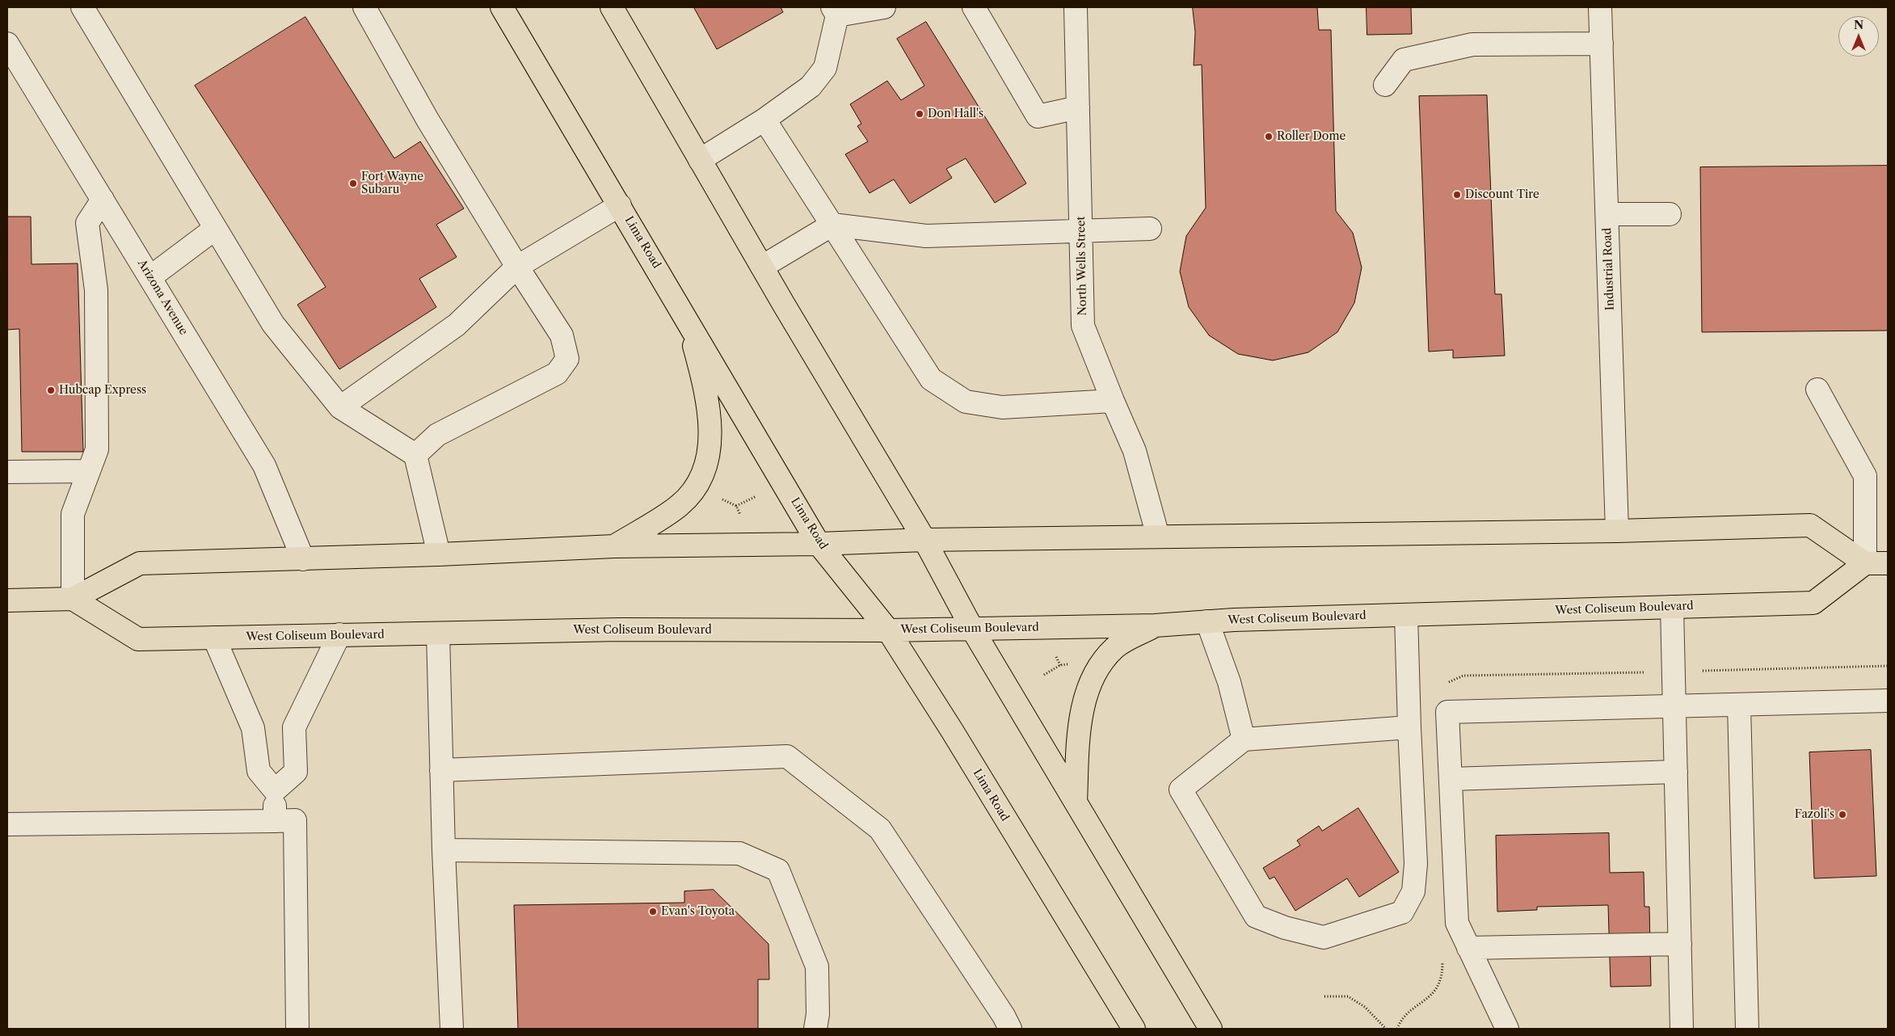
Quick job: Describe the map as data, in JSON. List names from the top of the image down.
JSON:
{
  "streets": {
    "highway": ["Lima Road", "West Coliseum Boulevard"],
    "street": ["North Wells Street", "Industrial Road", "Arizona Avenue"]
  },
  "crossings": [
    ["Lima Road", "West Coliseum Boulevard"]
  ],
  "places": [
    "Don Hall's",
    "Roller Dome",
    "Fort Wayne Subaru",
    "Discount Tire",
    "Hubcap Express",
    "Fazoli's",
    "Evan's Toyota"
  ],
  "north": "top"
}
